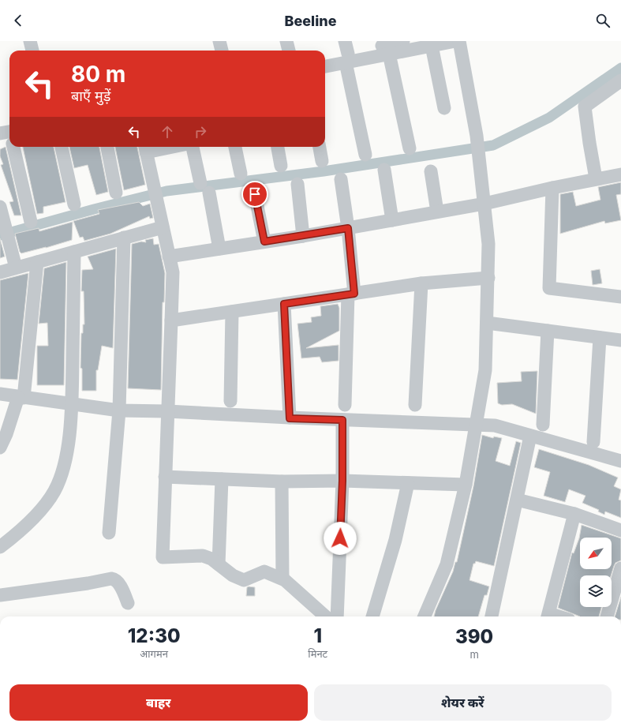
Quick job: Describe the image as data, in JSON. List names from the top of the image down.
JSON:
{
  "north": "bottom left",
  "page": {
    "header": "Beeline",
    "turn": ["80 m", "बाएँ मुड़ें"],
    "eta": [
      "12:30",
      "आगमन",
      "1",
      "मिनट",
      "390",
      "m"
    ],
    "buttons": ["बाहर", "शेयर करें"]
  }
}
